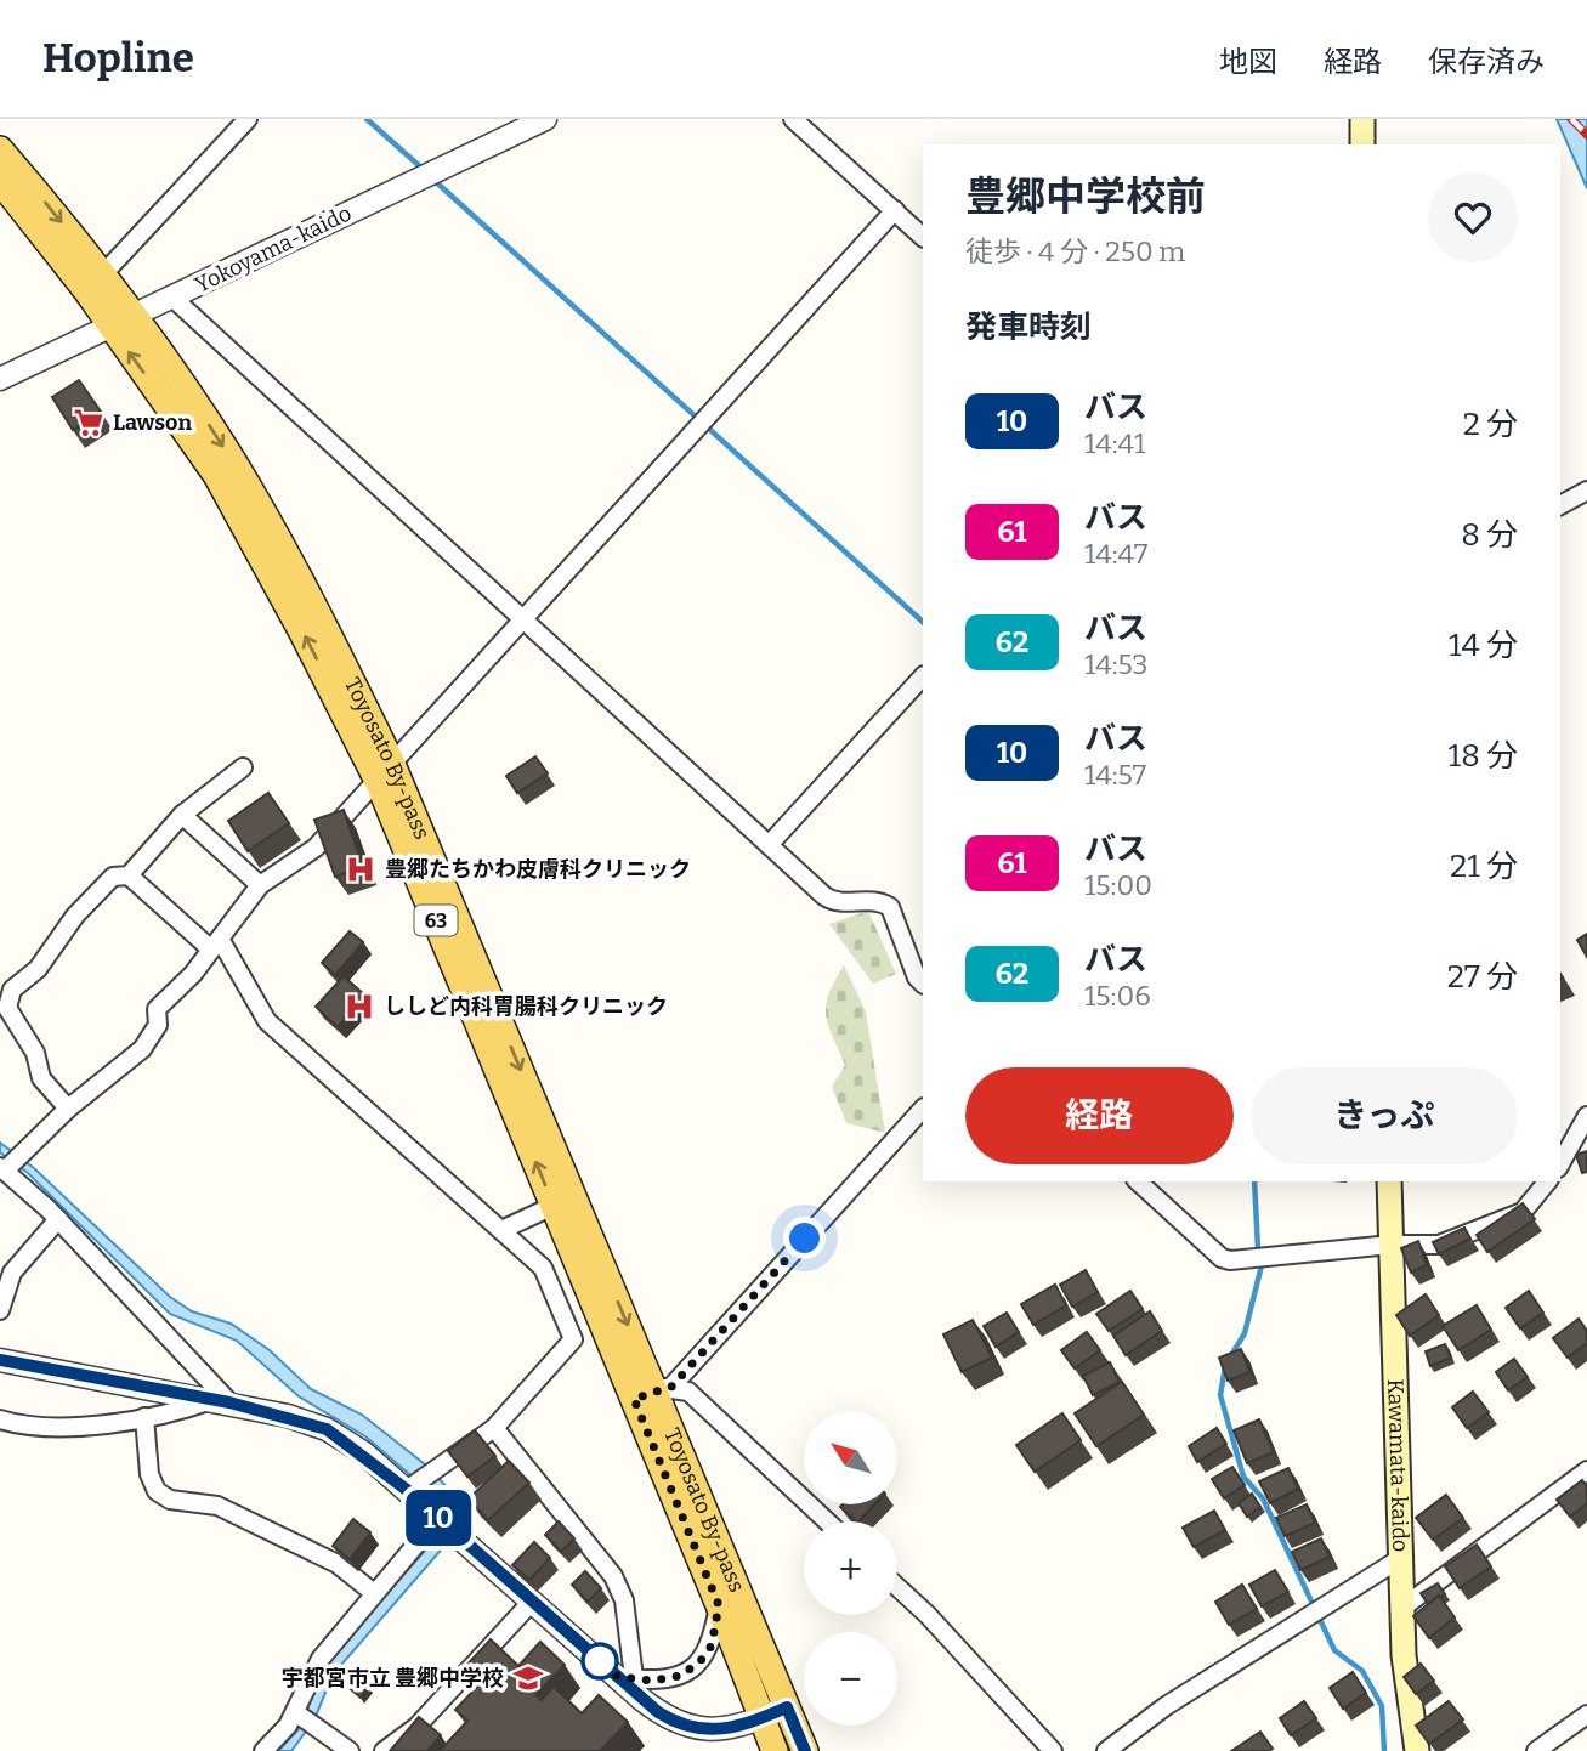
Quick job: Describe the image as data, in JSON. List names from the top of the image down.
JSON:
{
  "streets": {
    "main road": ["Toyosato By-pass", "63", "Kawamata-kaido"],
    "street": ["Yokoyama-kaido"]
  },
  "crossings": [
    ["Yokoyama-kaido", "Toyosato By-pass"],
    ["Toyosato By-pass", "63"]
  ],
  "places": {
    "supermarket": ["Lawson"],
    "hospital": ["豊郷たちかわ皮膚科クリニック", "ししど内科胃腸科クリニック"],
    "school or university": ["宇都宮市立 豊郷中学校"]
  },
  "lines": ["bus line 10"],
  "north": "top left",
  "page": {
    "header": "Hopline",
    "nav": ["地図", "経路", "保存済み"],
    "on_map": "10",
    "heading": [
      ["豊郷中学校前", "徒歩 · 4 分 · 250 m"],
      "発車時刻"
    ],
    "list": [
      {
        "mark": "10",
        "name": "バス",
        "note": "14:41",
        "value": "2 分"
      },
      {
        "mark": "61",
        "name": "バス",
        "note": "14:47",
        "value": "8 分"
      },
      {
        "mark": "62",
        "name": "バス",
        "note": "14:53",
        "value": "14 分"
      },
      {
        "mark": "10",
        "name": "バス",
        "note": "14:57",
        "value": "18 分"
      },
      {
        "mark": "61",
        "name": "バス",
        "note": "15:00",
        "value": "21 分"
      },
      {
        "mark": "62",
        "name": "バス",
        "note": "15:06",
        "value": "27 分"
      }
    ],
    "buttons": ["経路", "きっぷ"],
    "map_buttons": ["+", "−"]
  }
}
